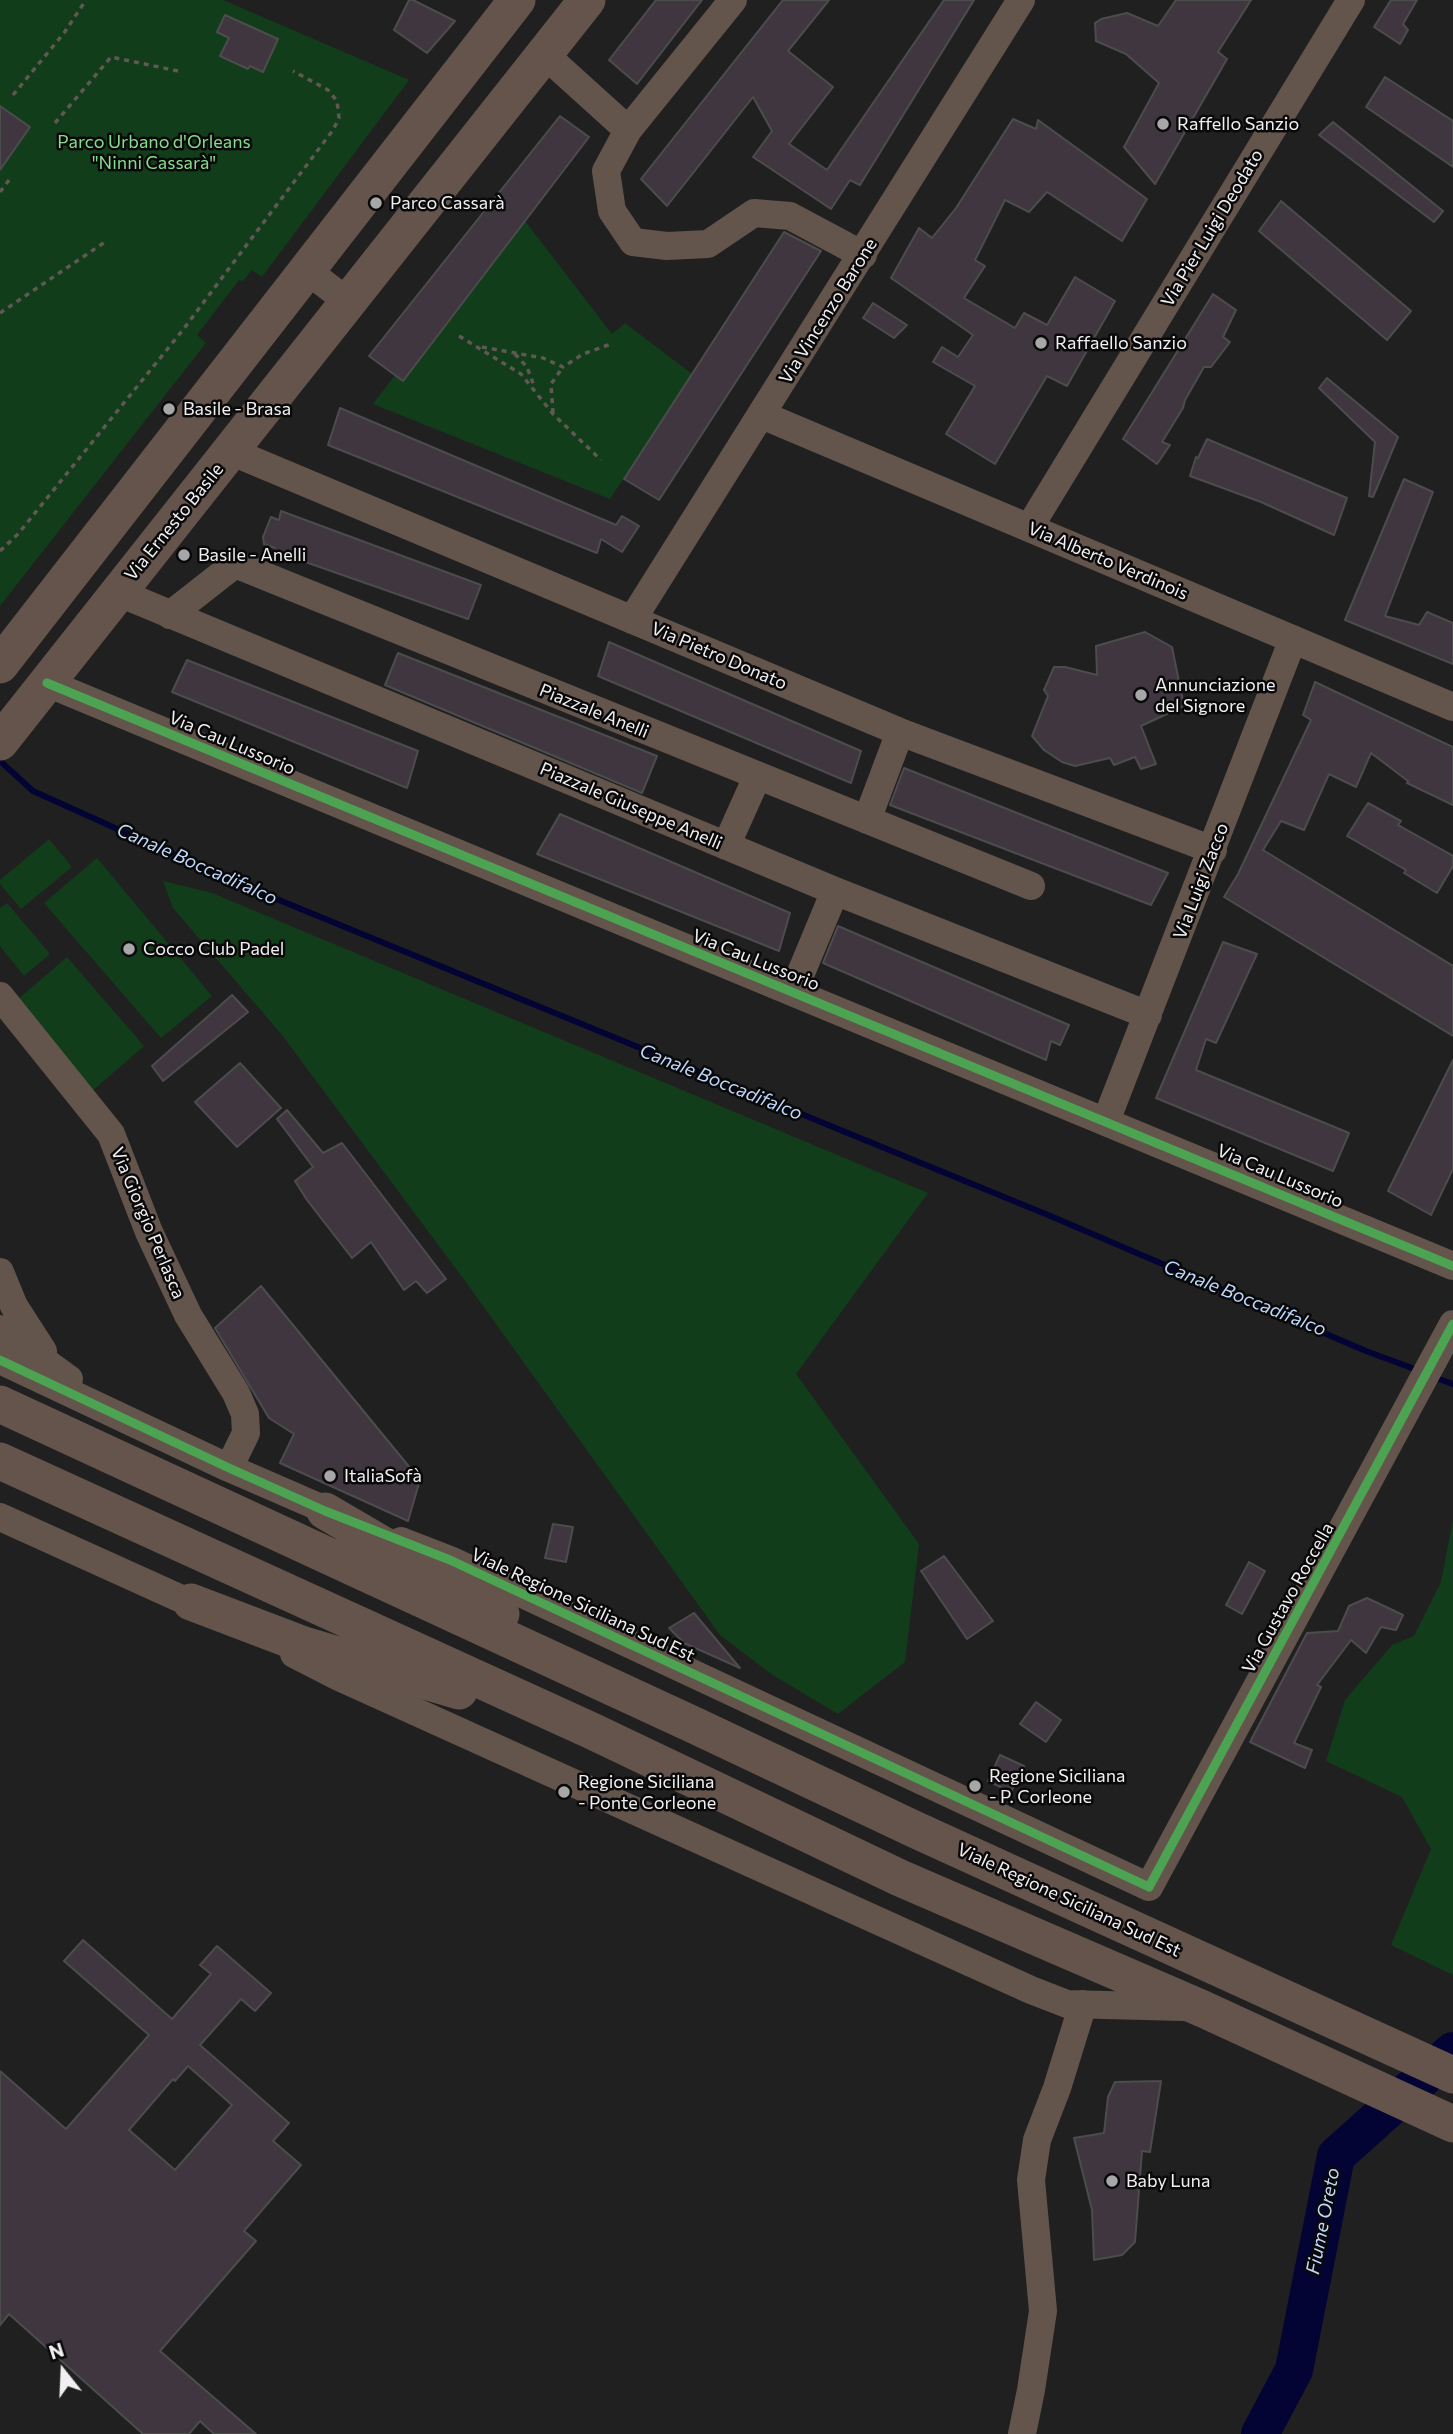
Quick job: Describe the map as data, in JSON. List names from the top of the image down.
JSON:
{
  "streets": {
    "main road": ["Via Ernesto Basile", "Viale Regione Siciliana Sud Est"],
    "street": [
      "Via Pier Luigi Deodato",
      "Via Vincenzo Barone",
      "Via Alberto Verdinois",
      "Via Pietro Donato",
      "Piazzale Anelli",
      "Via Cau Lussorio",
      "Piazzale Giuseppe Anelli",
      "Via Luigi Zacco",
      "Via Giorgio Perlasca",
      "Via Gustavo Roccella"
    ]
  },
  "crossings": [
    ["Via Pier Luigi Deodato", "Via Alberto Verdinois"],
    ["Via Vincenzo Barone", "Via Alberto Verdinois"],
    ["Via Vincenzo Barone", "Via Pietro Donato"],
    ["Via Ernesto Basile", "Via Pietro Donato"],
    ["Via Ernesto Basile", "Via Cau Lussorio"],
    ["Via Ernesto Basile", "Piazzale Giuseppe Anelli"],
    ["Via Alberto Verdinois", "Via Luigi Zacco"],
    ["Via Pietro Donato", "Via Luigi Zacco"],
    ["Piazzale Anelli", "Piazzale Giuseppe Anelli"],
    ["Via Cau Lussorio", "Via Luigi Zacco"],
    ["Piazzale Giuseppe Anelli", "Via Luigi Zacco"],
    ["Via Giorgio Perlasca", "Viale Regione Siciliana Sud Est"],
    ["Via Gustavo Roccella", "Viale Regione Siciliana Sud Est"]
  ],
  "water": ["Canale Boccadifalco", "Fiume Oreto"],
  "parks": ["Parco Urbano d'Orleans \"Ninni Cassarà\""],
  "places": [
    "Raffello Sanzio",
    "Parco Cassarà",
    "Raffaello Sanzio",
    "Basile - Brasa",
    "Basile - Anelli",
    "Annunciazione del Signore",
    "Cocco Club Padel",
    "ItaliaSofà",
    "Regione Siciliana - P. Corleone",
    "Regione Siciliana - Ponte Corleone",
    "Baby Luna"
  ],
  "north": "top"
}
